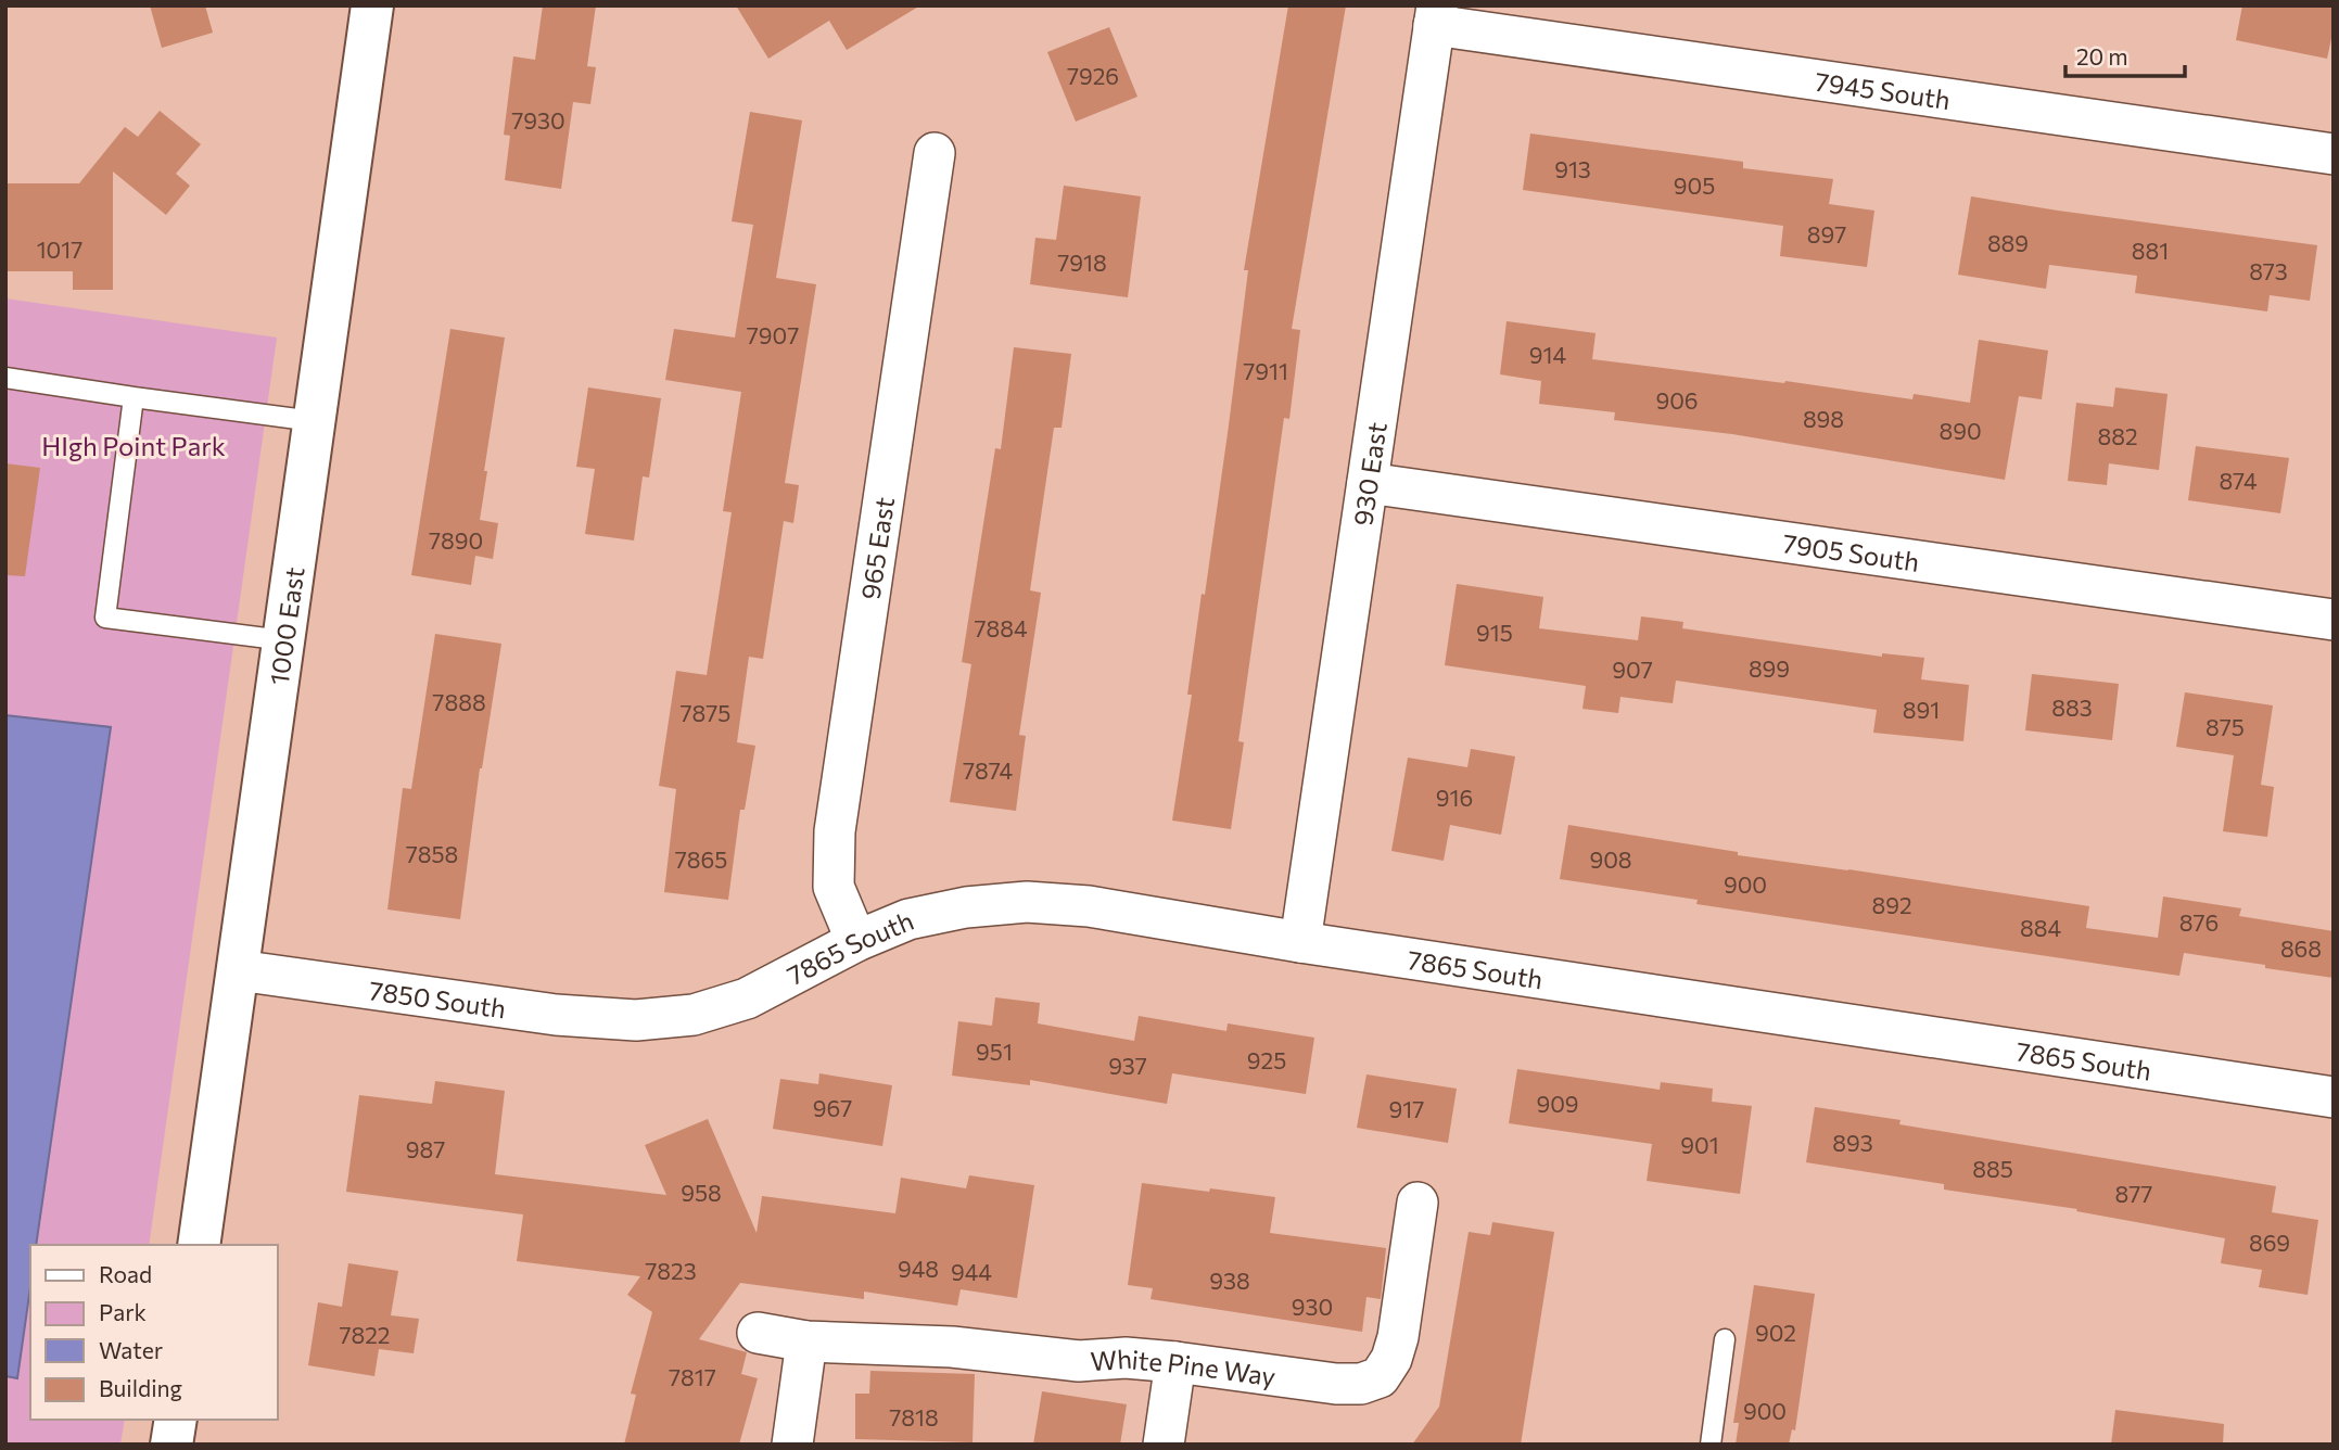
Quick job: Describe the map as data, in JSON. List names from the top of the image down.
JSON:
{
  "streets": {
    "street": [
      "7945 South",
      "930 East",
      "965 East",
      "7905 South",
      "1000 East",
      "7865 South",
      "7850 South",
      "White Pine Way"
    ]
  },
  "crossings": [
    ["7945 South", "930 East"],
    ["930 East", "7905 South"],
    ["930 East", "7865 South"],
    ["965 East", "7865 South"],
    ["1000 East", "7850 South"],
    ["7865 South", "7850 South"]
  ],
  "parks": ["HIgh Point Park"],
  "house_numbers": [
    "7926",
    "7930",
    "913",
    "905",
    "897",
    "889",
    "1017",
    "881",
    "7918",
    "873",
    "7907",
    "914",
    "7911",
    "906",
    "898",
    "890",
    "882",
    "874",
    "7890",
    "7884",
    "915",
    "899",
    "907",
    "7888",
    "883",
    "891",
    "7875",
    "875",
    "7874",
    "916",
    "7858",
    "7865",
    "908",
    "900",
    "892",
    "876",
    "884",
    "868",
    "951",
    "925",
    "937",
    "909",
    "967",
    "917",
    "893",
    "901",
    "987",
    "885",
    "958",
    "877",
    "869",
    "948",
    "7823",
    "944",
    "938",
    "930",
    "902",
    "7822",
    "7817",
    "900",
    "7818"
  ],
  "legend": [
    "Road",
    "Park",
    "Water",
    "Building"
  ],
  "scale_bar": "20 m"
}
